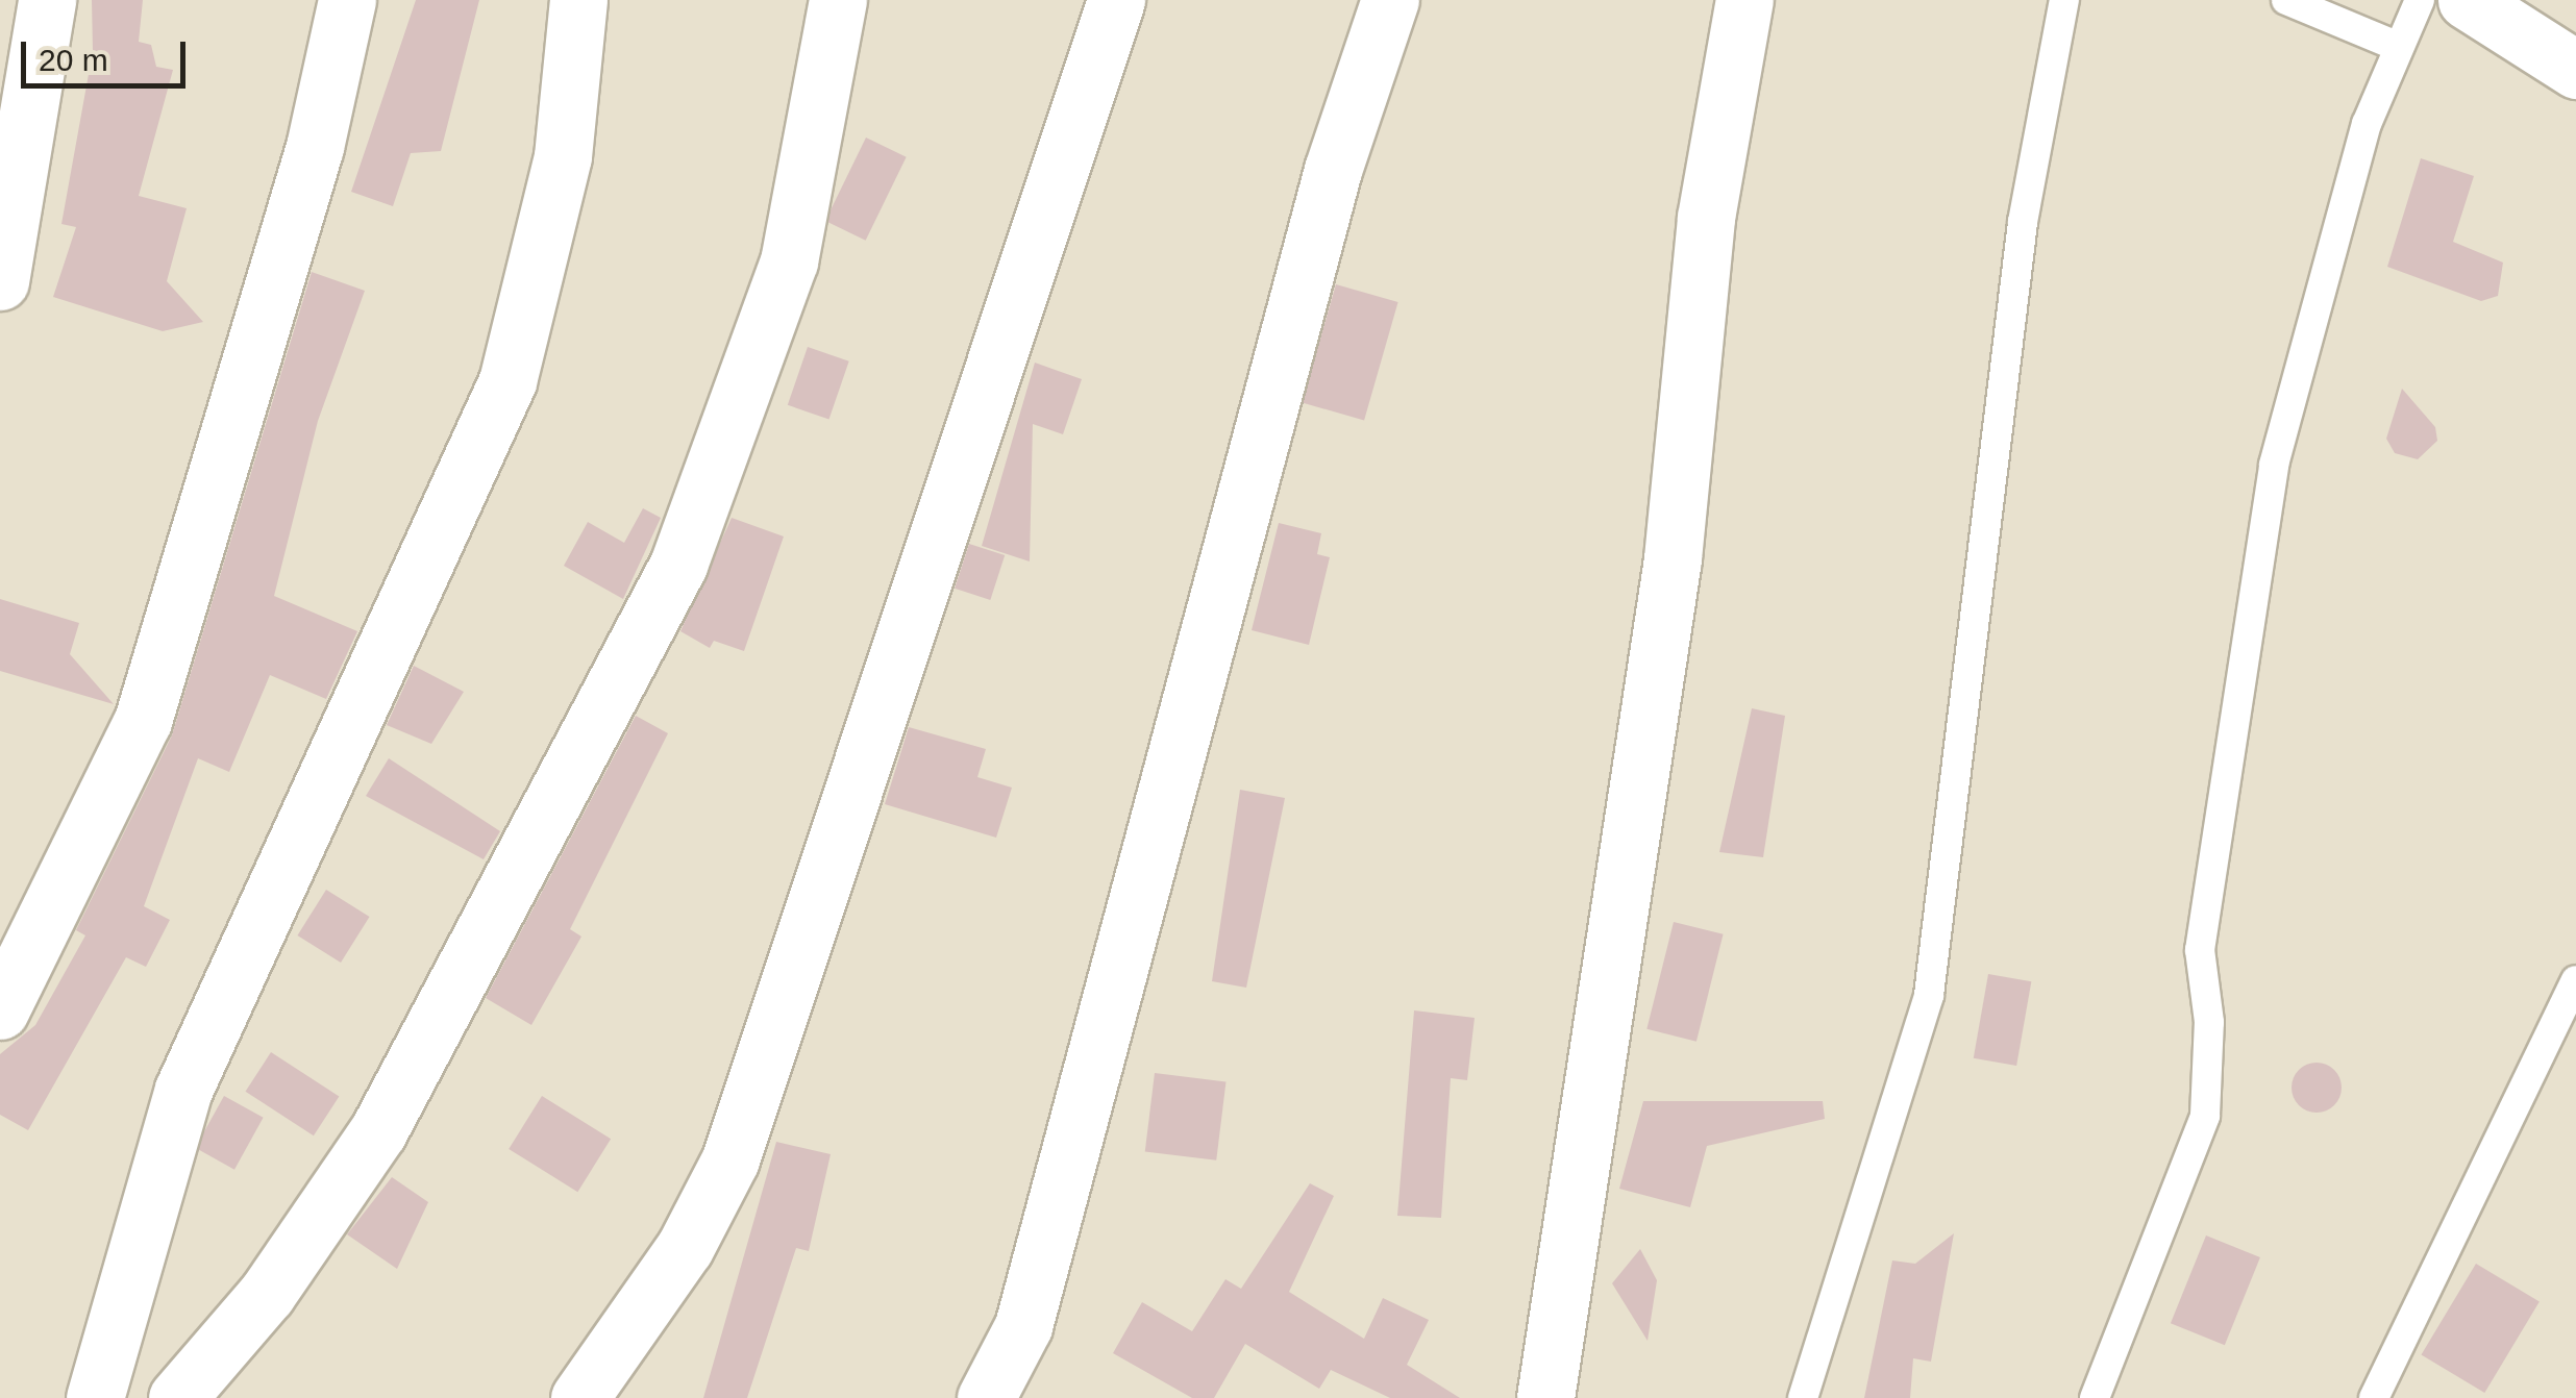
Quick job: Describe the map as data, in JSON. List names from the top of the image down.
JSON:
{
  "scale_bar": "20 m"
}
